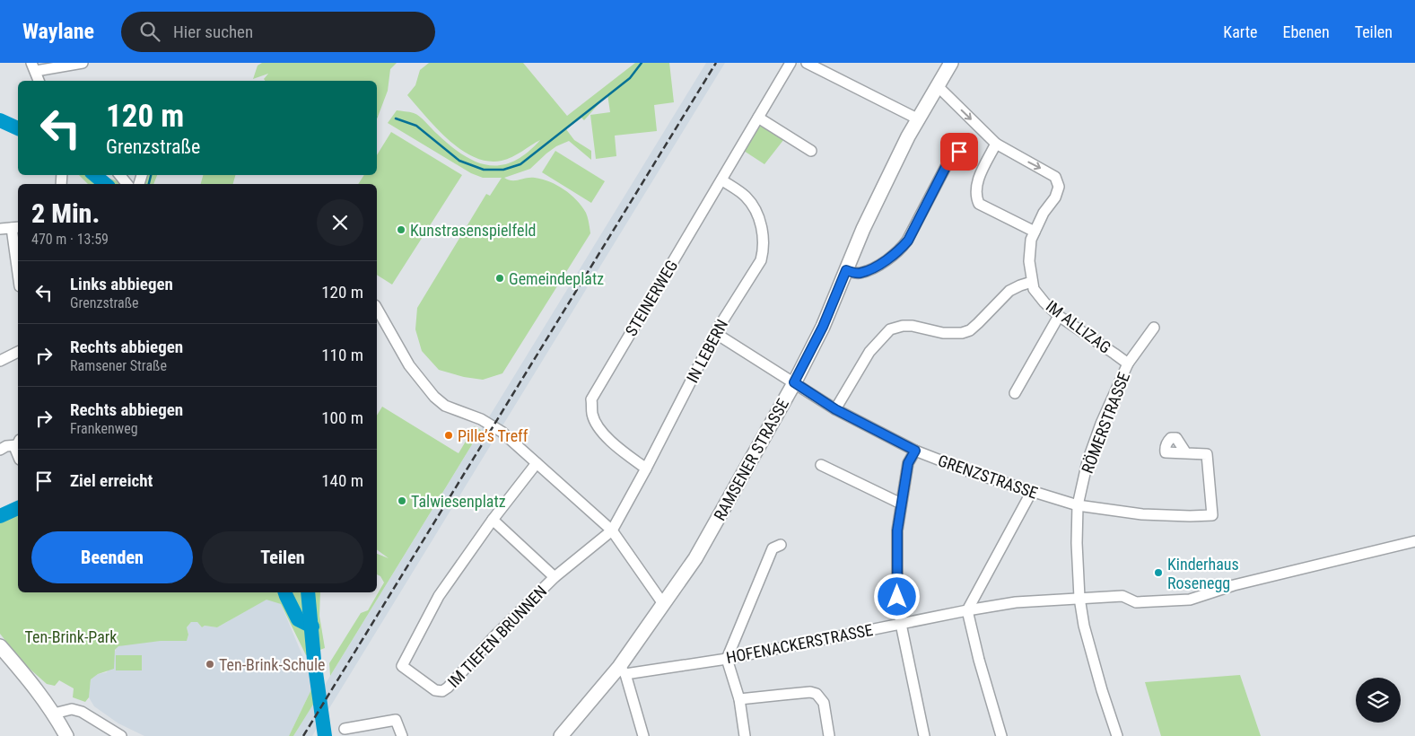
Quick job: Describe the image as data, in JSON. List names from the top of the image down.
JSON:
{
  "streets": {
    "main road": ["RAMSENER STRASSE"],
    "street": [
      "STEINERWEG",
      "IM ALLIZAG",
      "IN LEBERN",
      "RÖMERSTRASSE",
      "GRENZSTRASSE",
      "IM TIEFEN BRUNNEN",
      "HOFENACKERSTRASSE"
    ]
  },
  "crossings": [
    ["STEINERWEG", "IN LEBERN"],
    ["IM ALLIZAG", "RÖMERSTRASSE"],
    ["IM ALLIZAG", "RAMSENER STRASSE"],
    ["IN LEBERN", "GRENZSTRASSE"],
    ["IN LEBERN", "IM TIEFEN BRUNNEN"],
    ["RÖMERSTRASSE", "GRENZSTRASSE"],
    ["RÖMERSTRASSE", "HOFENACKERSTRASSE"],
    ["RAMSENER STRASSE", "GRENZSTRASSE"],
    ["RAMSENER STRASSE", "HOFENACKERSTRASSE"]
  ],
  "one_way": ["IM ALLIZAG"],
  "parks": ["Ten-Brink-Park"],
  "places": [
    "Kunstrasenspielfeld",
    "Gemeindeplatz",
    "Pille’s Treff",
    "Talwiesenplatz",
    "Kinderhaus Rosenegg",
    "Ten-Brink-Schule"
  ],
  "page": {
    "header": "Waylane",
    "search": "Hier suchen",
    "nav": ["Karte", "Ebenen", "Teilen"],
    "turn": ["120 m", "Grenzstraße"],
    "heading": ["2 Min.", "470 m · 13:59"],
    "list": [
      {
        "name": "Links abbiegen",
        "note": "Grenzstraße",
        "value": "120 m"
      },
      {
        "name": "Rechts abbiegen",
        "note": "Ramsener Straße",
        "value": "110 m"
      },
      {
        "name": "Rechts abbiegen",
        "note": "Frankenweg",
        "value": "100 m"
      },
      {
        "name": "Ziel erreicht",
        "value": "140 m"
      }
    ],
    "buttons": ["Beenden", "Teilen"]
  }
}
